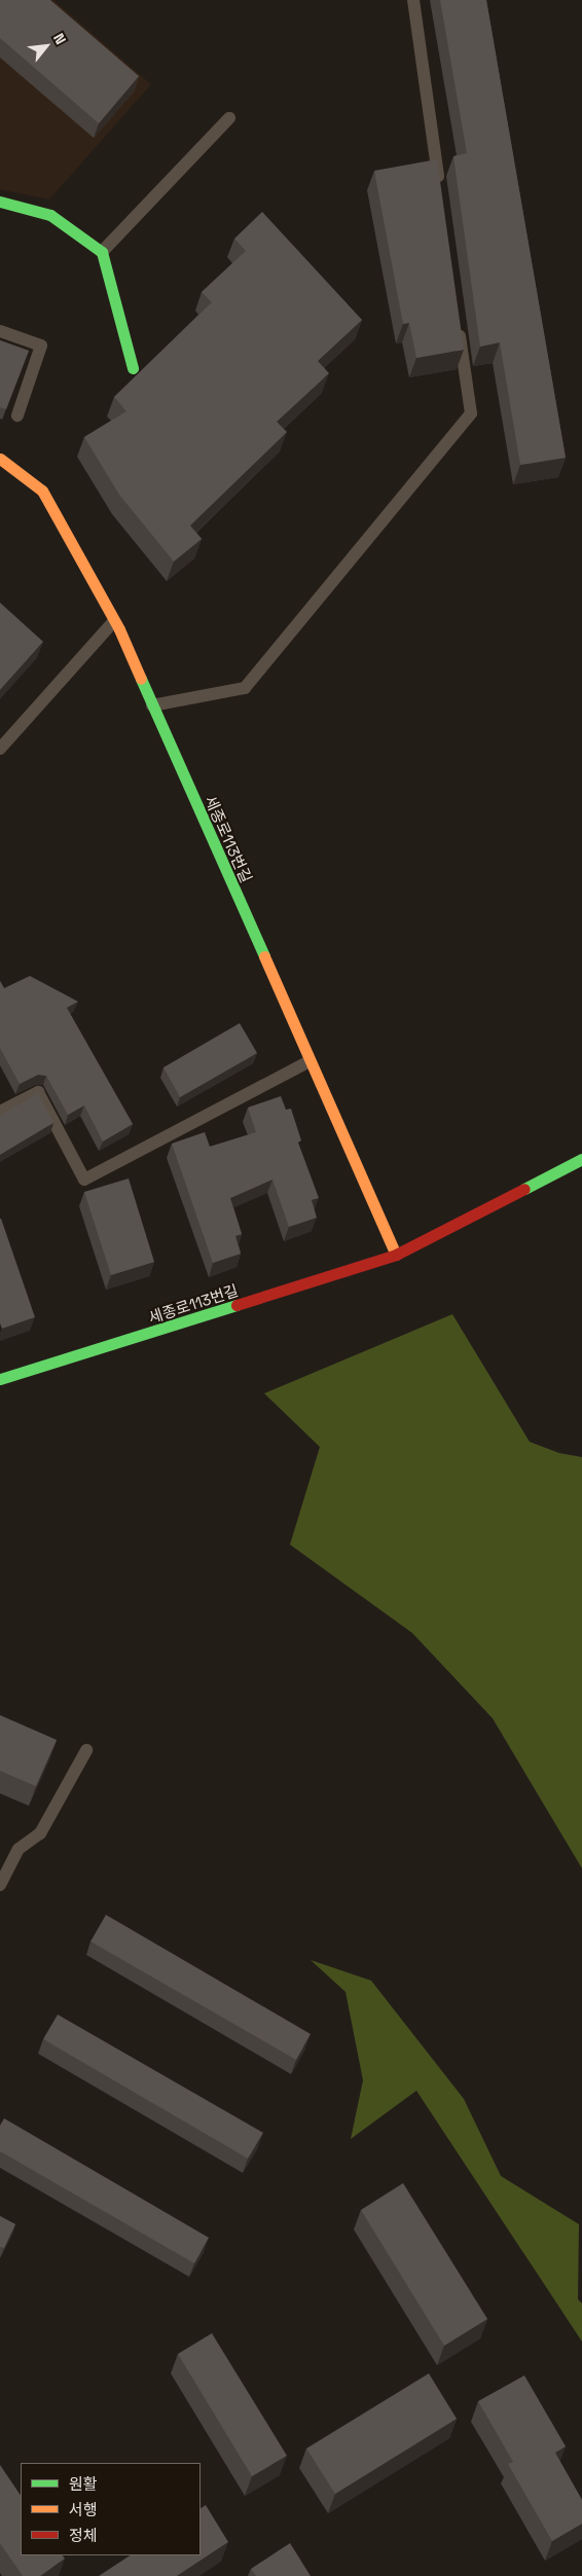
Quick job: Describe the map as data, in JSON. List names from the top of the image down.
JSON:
{
  "streets": {
    "street": ["세종로113번길"]
  },
  "legend": ["원활", "서행", "정체"],
  "north": "top right"
}
